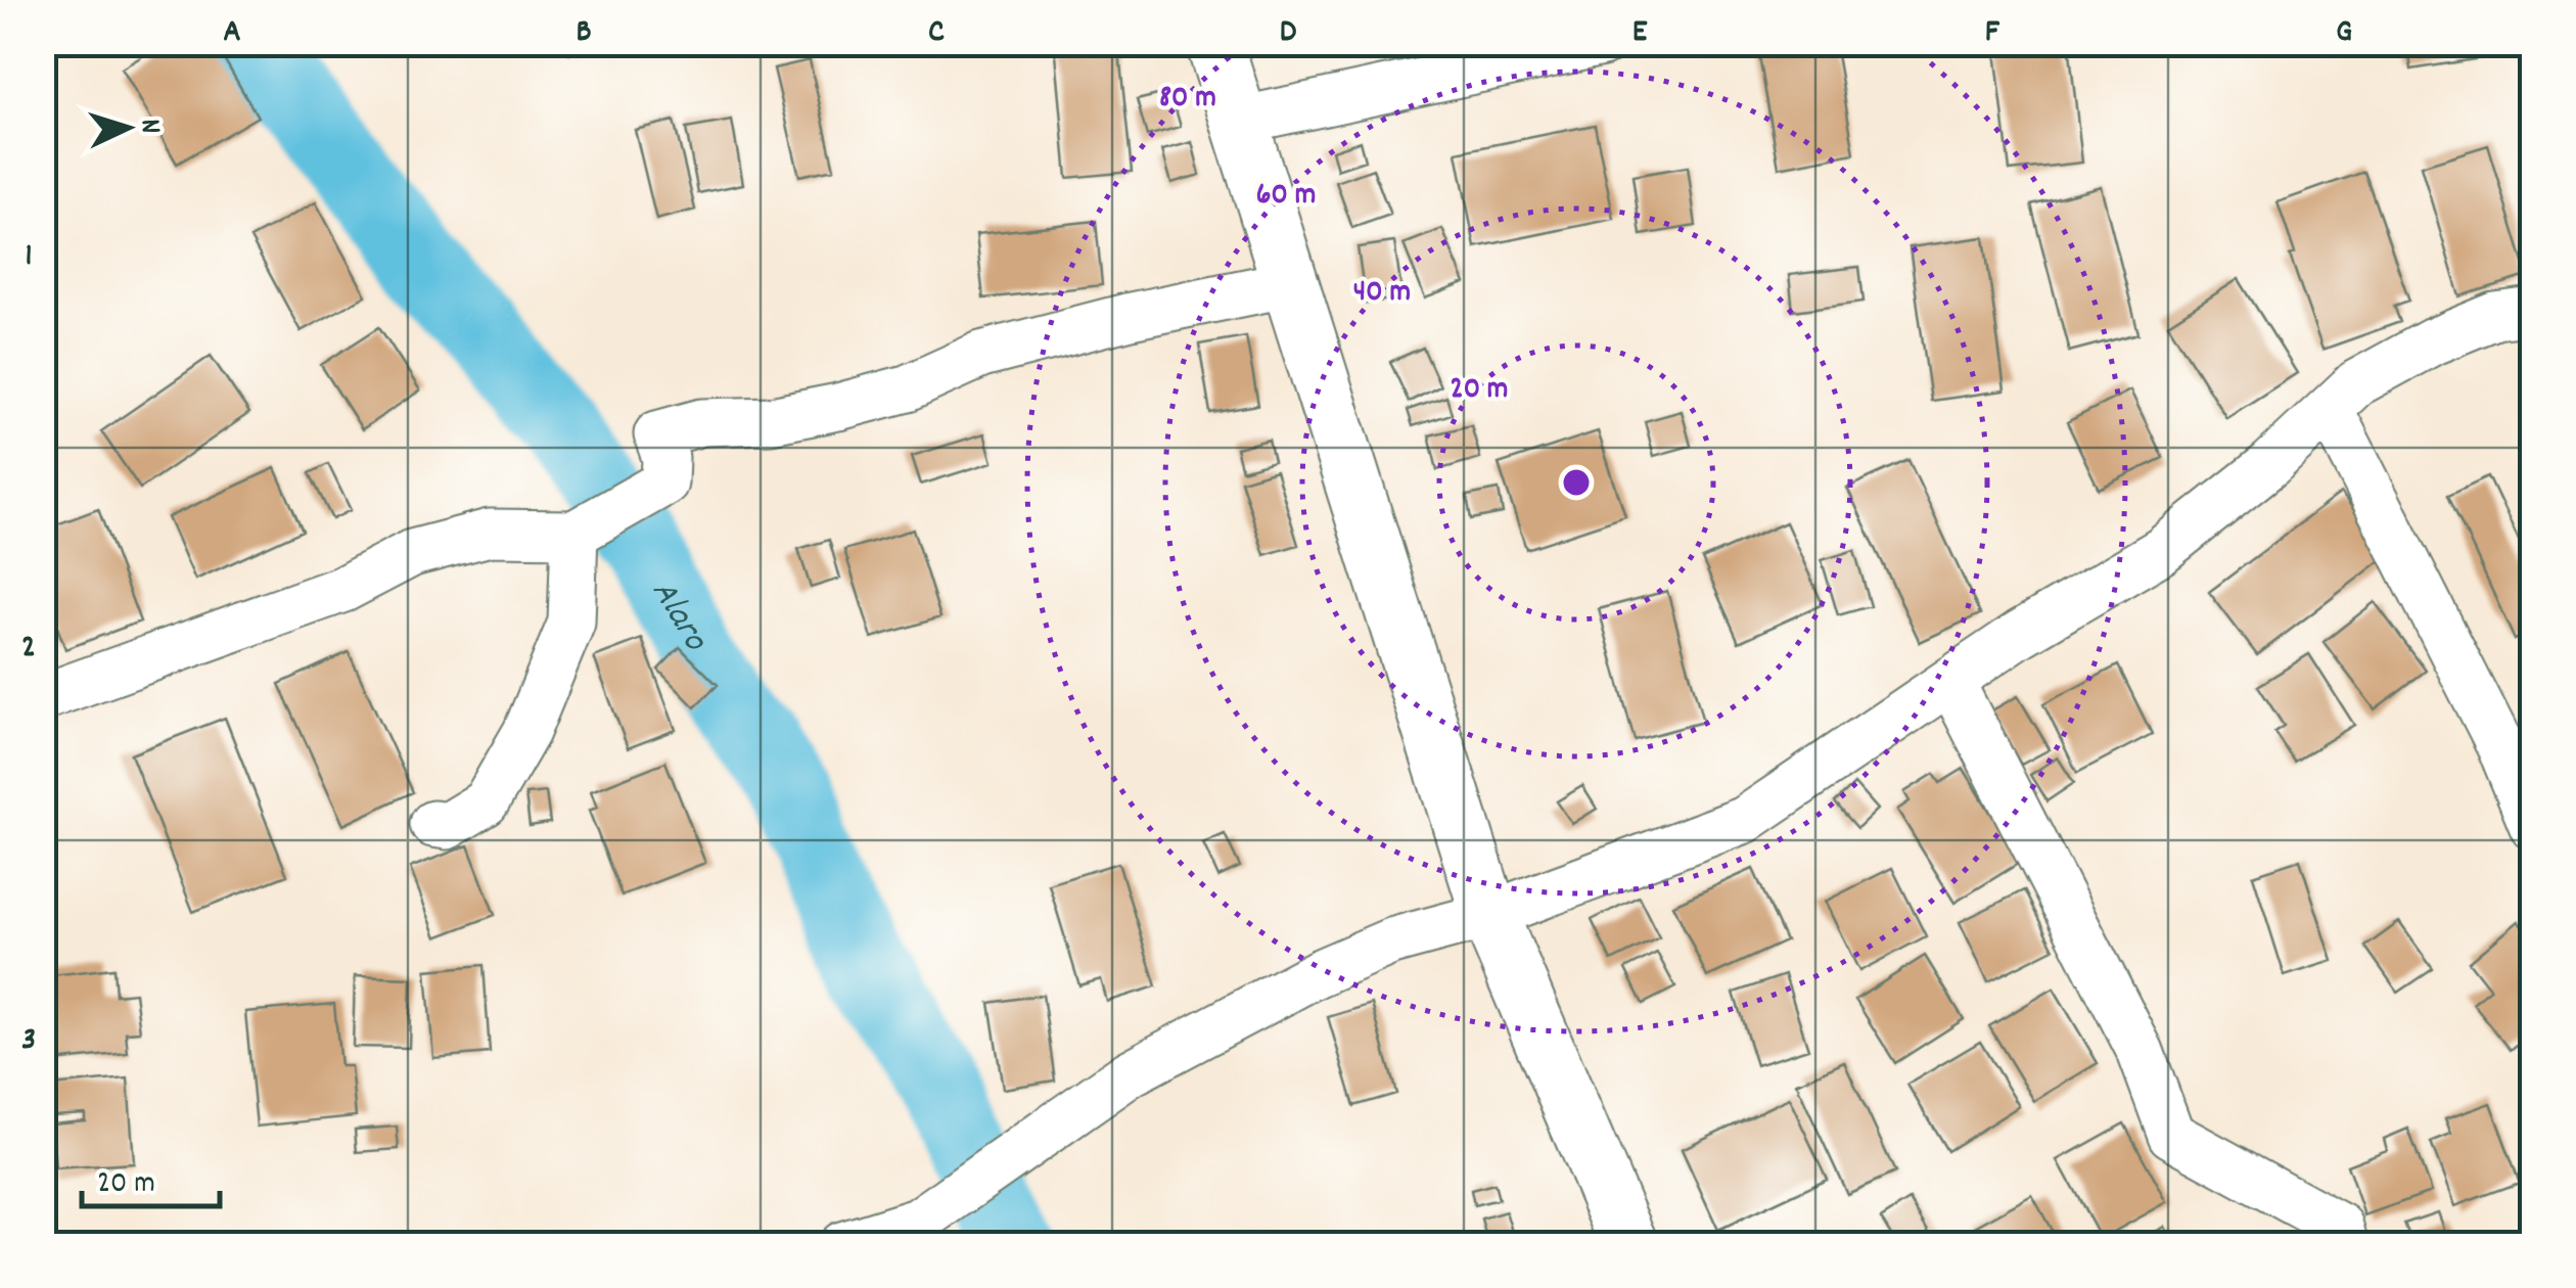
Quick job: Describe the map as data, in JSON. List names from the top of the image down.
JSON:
{
  "water": ["Alaro"],
  "scale_bar": "20 m",
  "north": "right",
  "grid": {
    "columns": [
      "A",
      "B",
      "C",
      "D",
      "E",
      "F",
      "G"
    ],
    "rows": ["1", "2", "3"]
  },
  "rings": [
    "80 m",
    "60 m",
    "40 m",
    "20 m"
  ]
}
